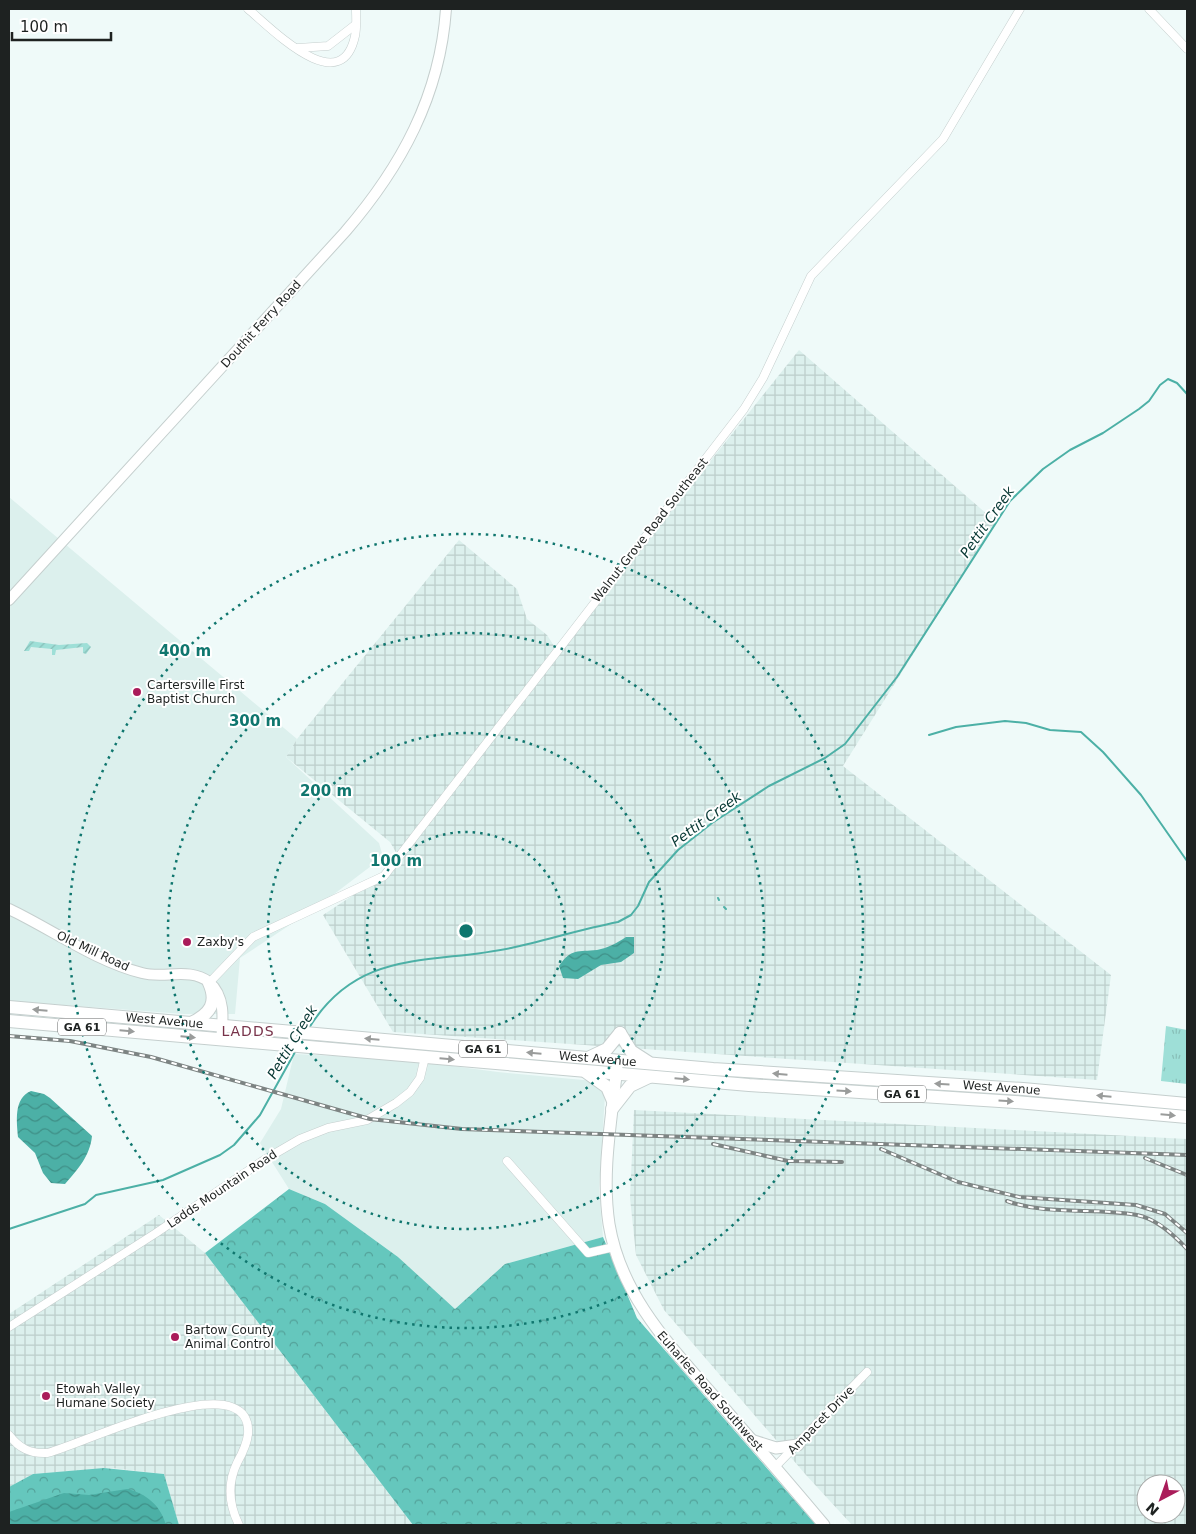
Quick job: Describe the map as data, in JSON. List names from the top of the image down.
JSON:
{
  "streets": {
    "main road": ["West Avenue", "GA 61", "Euharlee Road Southwest"],
    "street": [
      "Douthit Ferry Road",
      "Walnut Grove Road Southeast",
      "Old Mill Road",
      "Ladds Mountain Road",
      "Ampacet Drive"
    ]
  },
  "crossings": [
    ["Walnut Grove Road Southeast", "Old Mill Road"],
    ["West Avenue", "Ladds Mountain Road"],
    ["West Avenue", "Euharlee Road Southwest"],
    ["Euharlee Road Southwest", "Ampacet Drive"]
  ],
  "districts": ["LADDS"],
  "water": ["Pettit Creek"],
  "places": [
    "Cartersville First Baptist Church",
    "Zaxby's",
    "Bartow County Animal Control",
    "Etowah Valley Humane Society"
  ],
  "scale_bar": "100 m",
  "north": "bottom left",
  "rings": [
    "400 m",
    "300 m",
    "200 m",
    "100 m"
  ]
}
